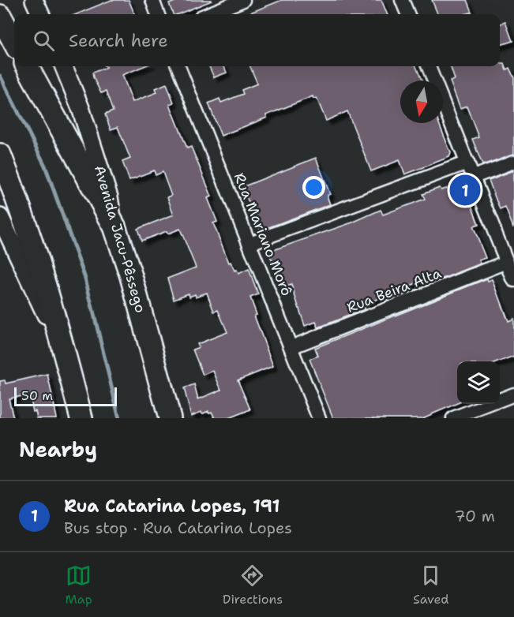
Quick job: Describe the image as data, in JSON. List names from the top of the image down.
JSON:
{
  "streets": {
    "highway": ["Avenida Jacu-Pêssego"],
    "street": ["Rua Mariano Morô", "Rua Beira Alta"]
  },
  "crossings": [
    ["Rua Mariano Morô", "Rua Beira Alta"]
  ],
  "scale_bar": "50 m",
  "north": "bottom",
  "page": {
    "search": "Search here",
    "pins": "1",
    "scale": "50 m",
    "heading": "Nearby",
    "list": [
      {
        "mark": "1",
        "name": "Rua Catarina Lopes, 191",
        "note": "Bus stop · Rua Catarina Lopes",
        "value": "70 m"
      }
    ],
    "nav": ["Map", "Directions", "Saved"]
  }
}
